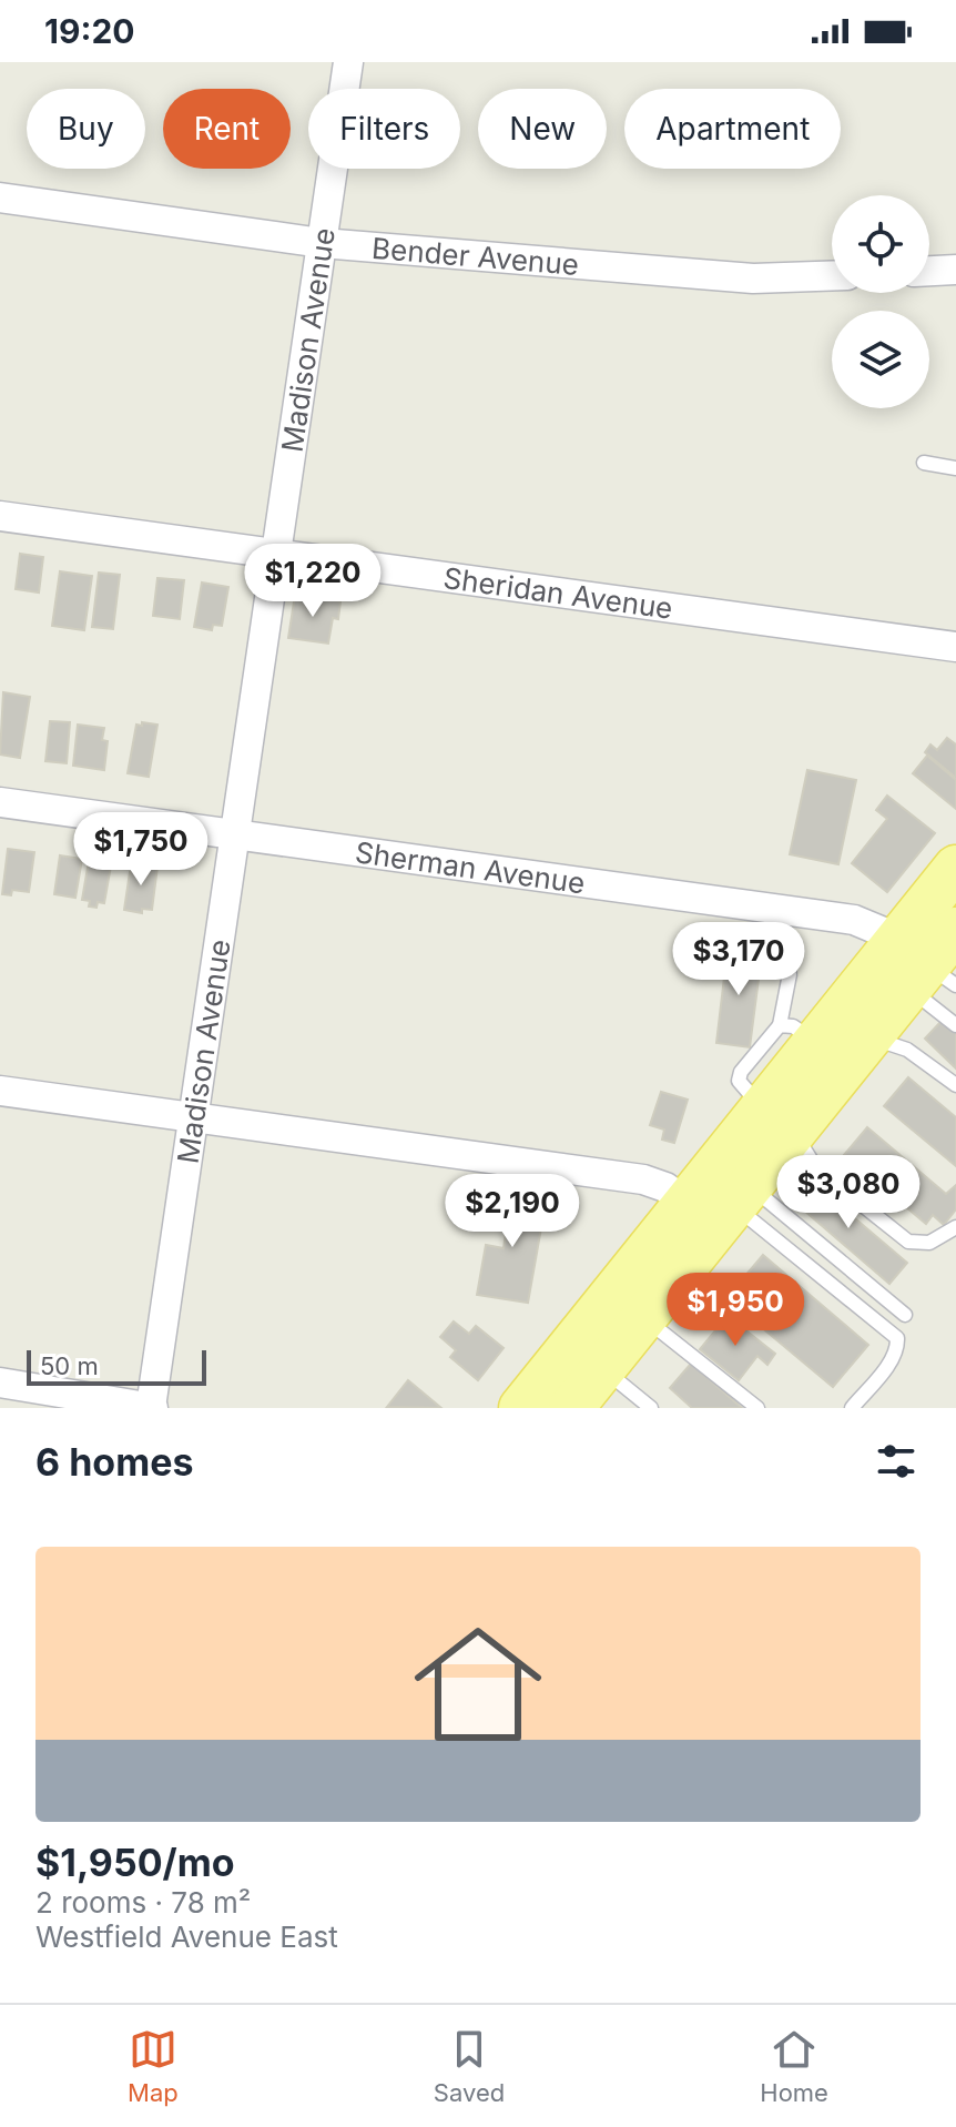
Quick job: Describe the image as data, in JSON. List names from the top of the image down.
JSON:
{
  "streets": {
    "street": [
      "Bender Avenue",
      "Madison Avenue",
      "Sheridan Avenue",
      "Sherman Avenue"
    ]
  },
  "crossings": [
    ["Bender Avenue", "Madison Avenue"],
    ["Madison Avenue", "Sheridan Avenue"],
    ["Madison Avenue", "Sherman Avenue"]
  ],
  "scale_bar": "50 m",
  "page": {
    "status": "19:20",
    "chip": [
      "Buy",
      "Rent",
      "Filters",
      "New",
      "Apartment"
    ],
    "price": [
      "$1,220",
      "$1,750",
      "$3,170",
      "$3,080",
      "$2,190",
      "$1,950"
    ],
    "scale": "50 m",
    "heading": "6 homes",
    "list": [
      {
        "name": "$1,950/mo",
        "note": "2 rooms · 78 m² · Westfield Avenue East"
      }
    ],
    "tabs": ["Map", "Saved", "Home"]
  }
}
